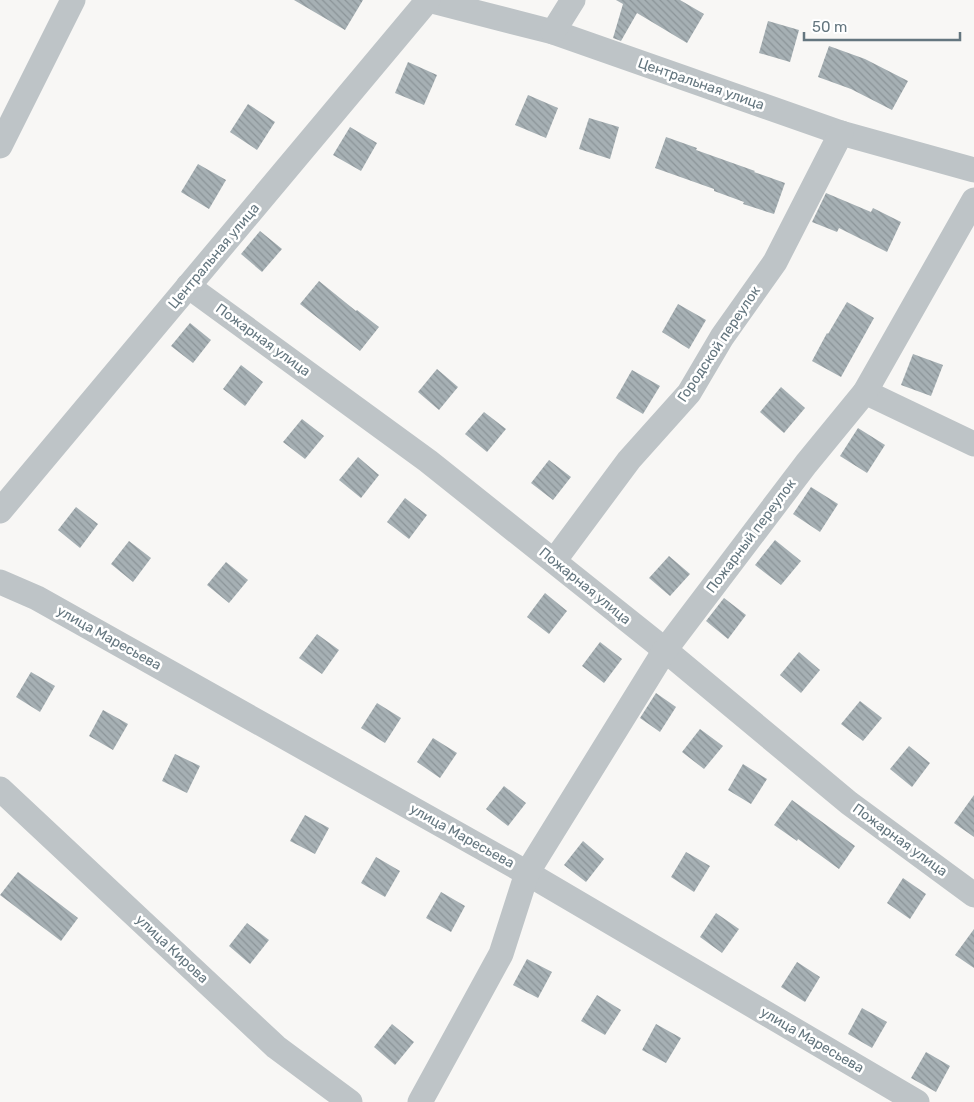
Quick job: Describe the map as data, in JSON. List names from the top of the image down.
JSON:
{
  "streets": {
    "street": [
      "Центральная улица",
      "Пожарная улица",
      "Городской переулок",
      "Пожарный переулок",
      "улица Маресьева",
      "улица Кирова"
    ]
  },
  "crossings": [
    ["Центральная улица", "Пожарная улица"],
    ["Центральная улица", "Городской переулок"],
    ["Пожарная улица", "Городской переулок"],
    ["Пожарная улица", "Пожарный переулок"],
    ["Пожарный переулок", "улица Маресьева"]
  ],
  "scale_bar": "50 m"
}
